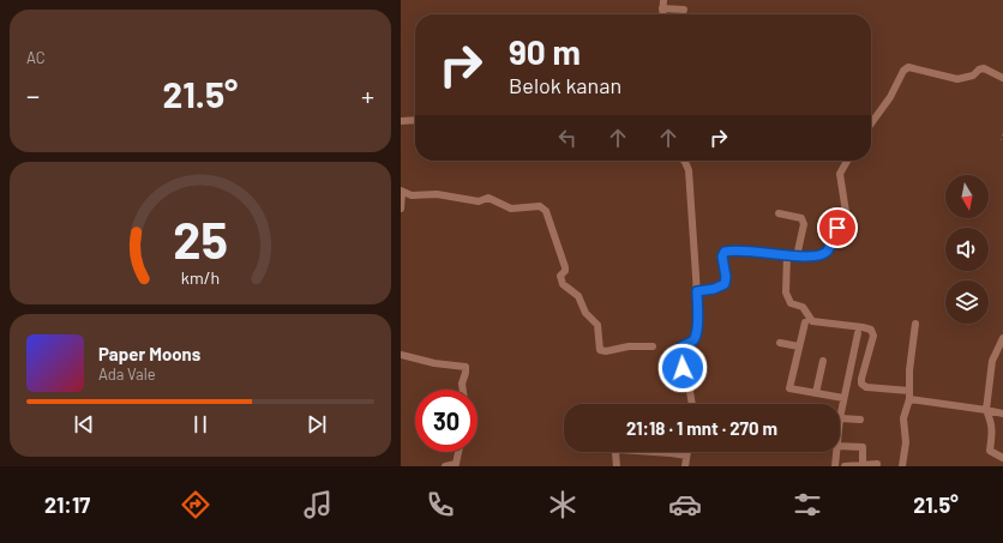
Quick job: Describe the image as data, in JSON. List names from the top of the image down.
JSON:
{
  "north": "bottom",
  "page": {
    "tile": "AC",
    "turn": ["90 m", "Belok kanan"],
    "heat": ["−", "21.5°", "+"],
    "song": ["Paper Moons", "Ada Vale"],
    "limit": "30",
    "trip": "21:18 · 1 mnt · 270 m",
    "tabs": ["21:17", "21.5°"],
    "gauge": ["25", "km/h"]
  }
}
